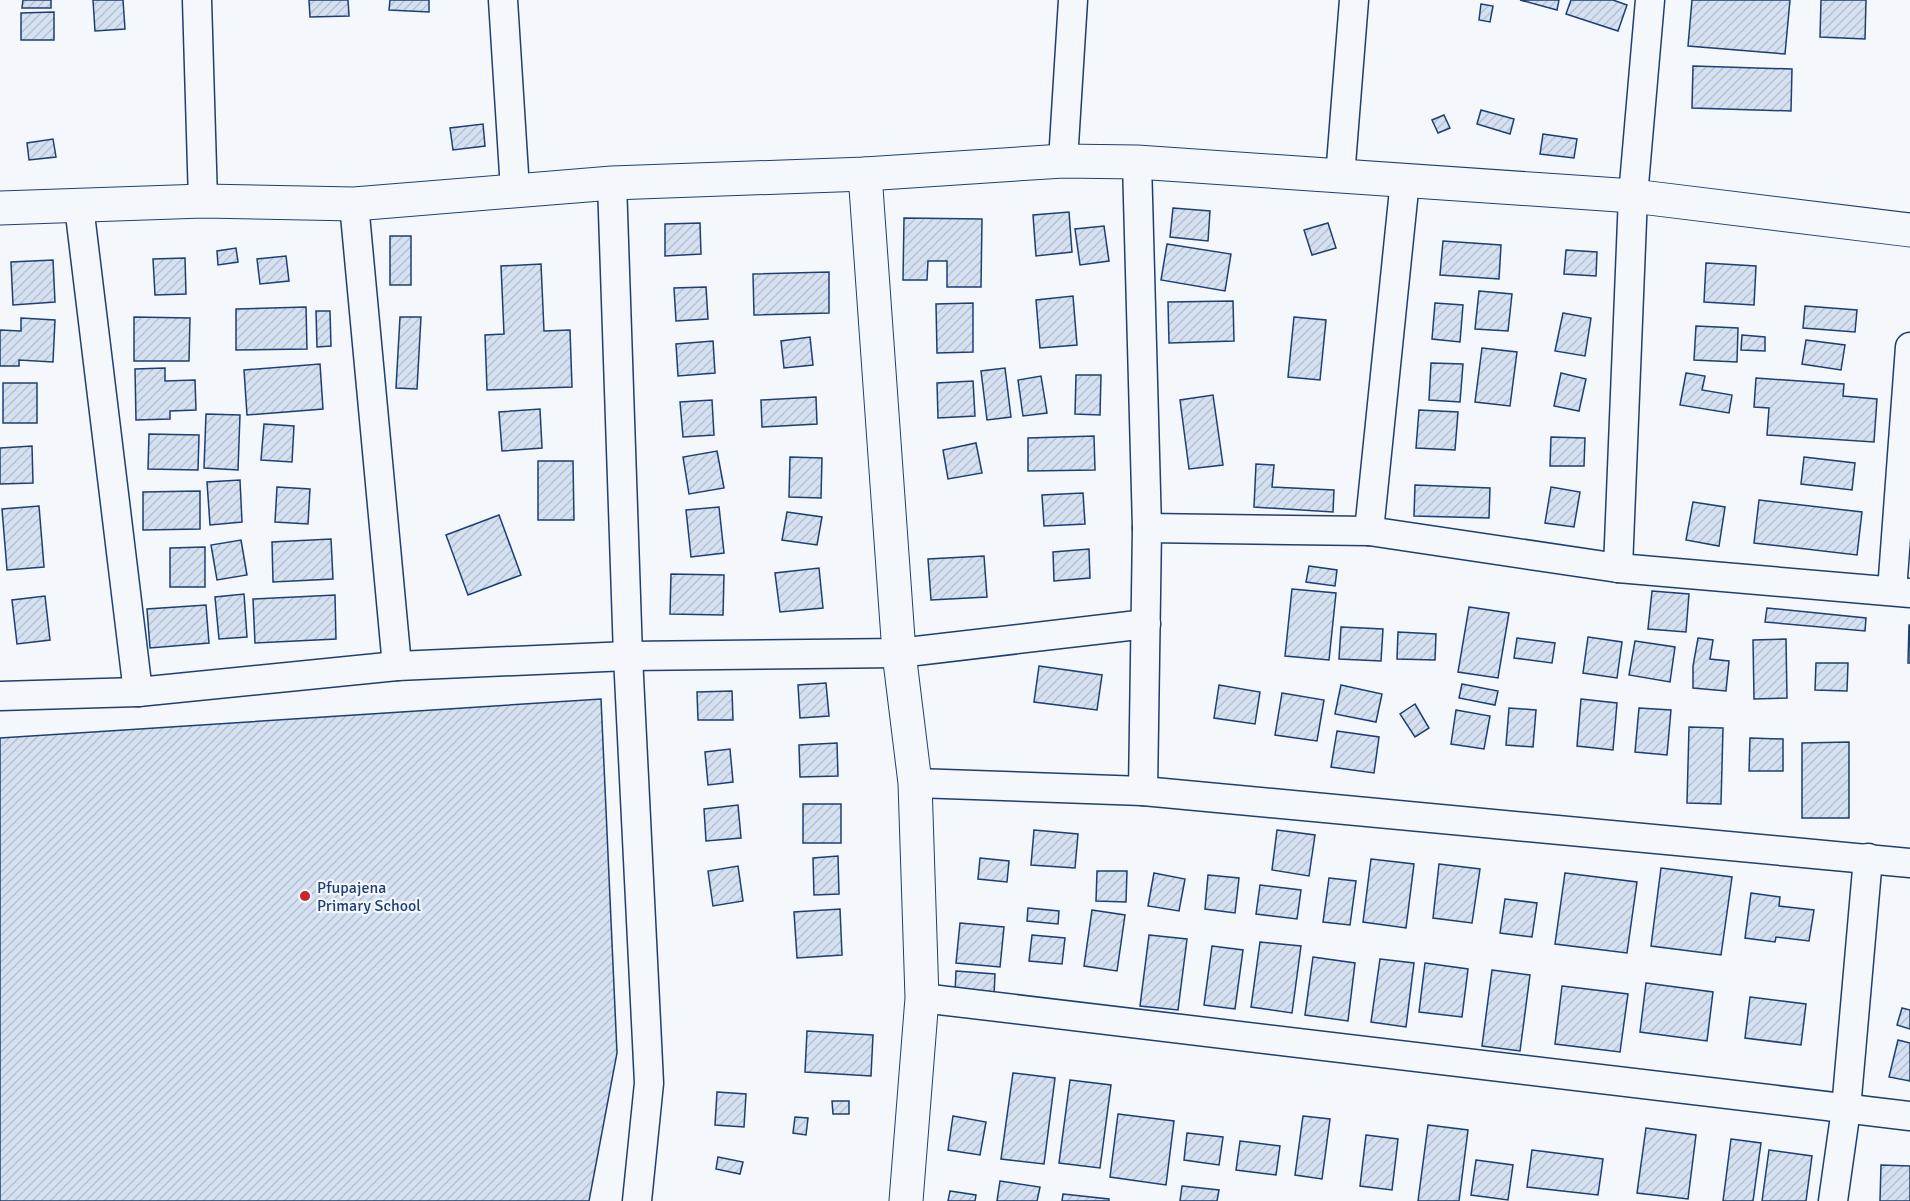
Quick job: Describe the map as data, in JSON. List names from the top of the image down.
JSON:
{
  "places": ["Pfupajena Primary School"]
}
